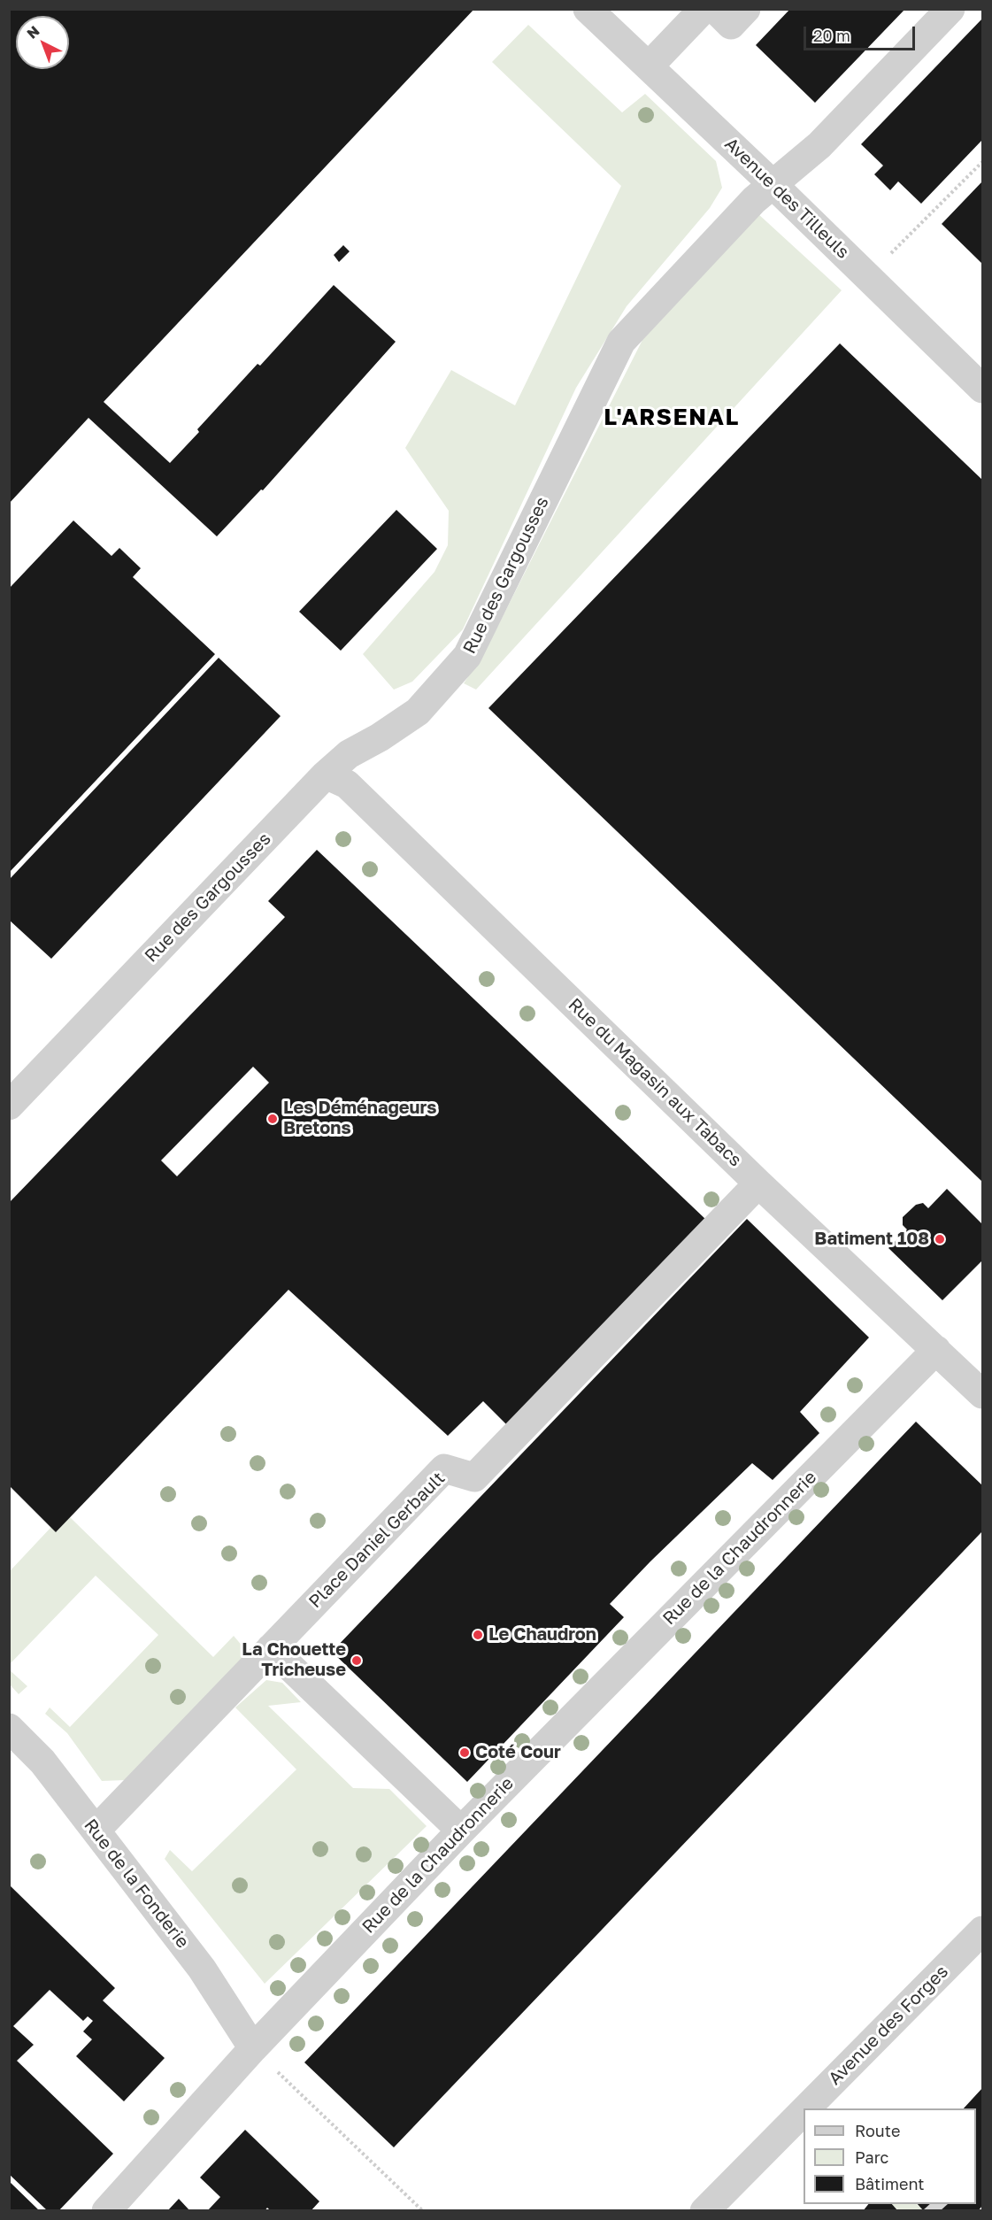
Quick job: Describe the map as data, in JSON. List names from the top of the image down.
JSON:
{
  "streets": {
    "street": [
      "Avenue des Tilleuls",
      "Rue des Gargousses",
      "Rue du Magasin aux Tabacs",
      "Place Daniel Gerbault",
      "Rue de la Chaudronnerie",
      "Rue de la Fonderie",
      "Avenue des Forges"
    ]
  },
  "crossings": [
    ["Avenue des Tilleuls", "Rue des Gargousses"],
    ["Rue des Gargousses", "Rue du Magasin aux Tabacs"],
    ["Rue du Magasin aux Tabacs", "Place Daniel Gerbault"],
    ["Rue du Magasin aux Tabacs", "Rue de la Chaudronnerie"],
    ["Place Daniel Gerbault", "Rue de la Fonderie"],
    ["Rue de la Chaudronnerie", "Rue de la Fonderie"]
  ],
  "districts": ["L'ARSENAL"],
  "places": [
    "Les Déménageurs Bretons",
    "Batiment 108",
    "Le Chaudron",
    "La Chouette Tricheuse",
    "Coté Cour"
  ],
  "legend": ["Route", "Parc", "Bâtiment"],
  "scale_bar": "20 m",
  "north": "top left"
}
